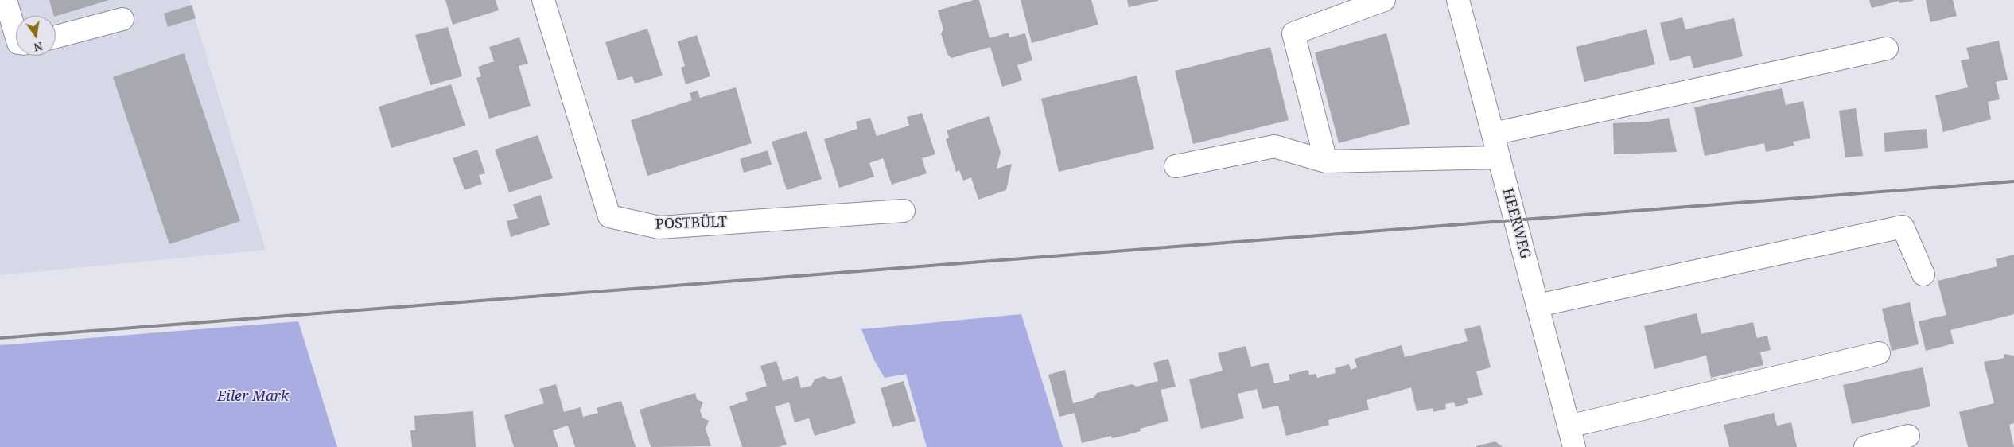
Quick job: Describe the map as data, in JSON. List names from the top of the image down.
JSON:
{
  "streets": {
    "street": ["POSTBÜLT", "HEERWEG"]
  },
  "parks": ["Eiler Mark"],
  "north": "bottom"
}
